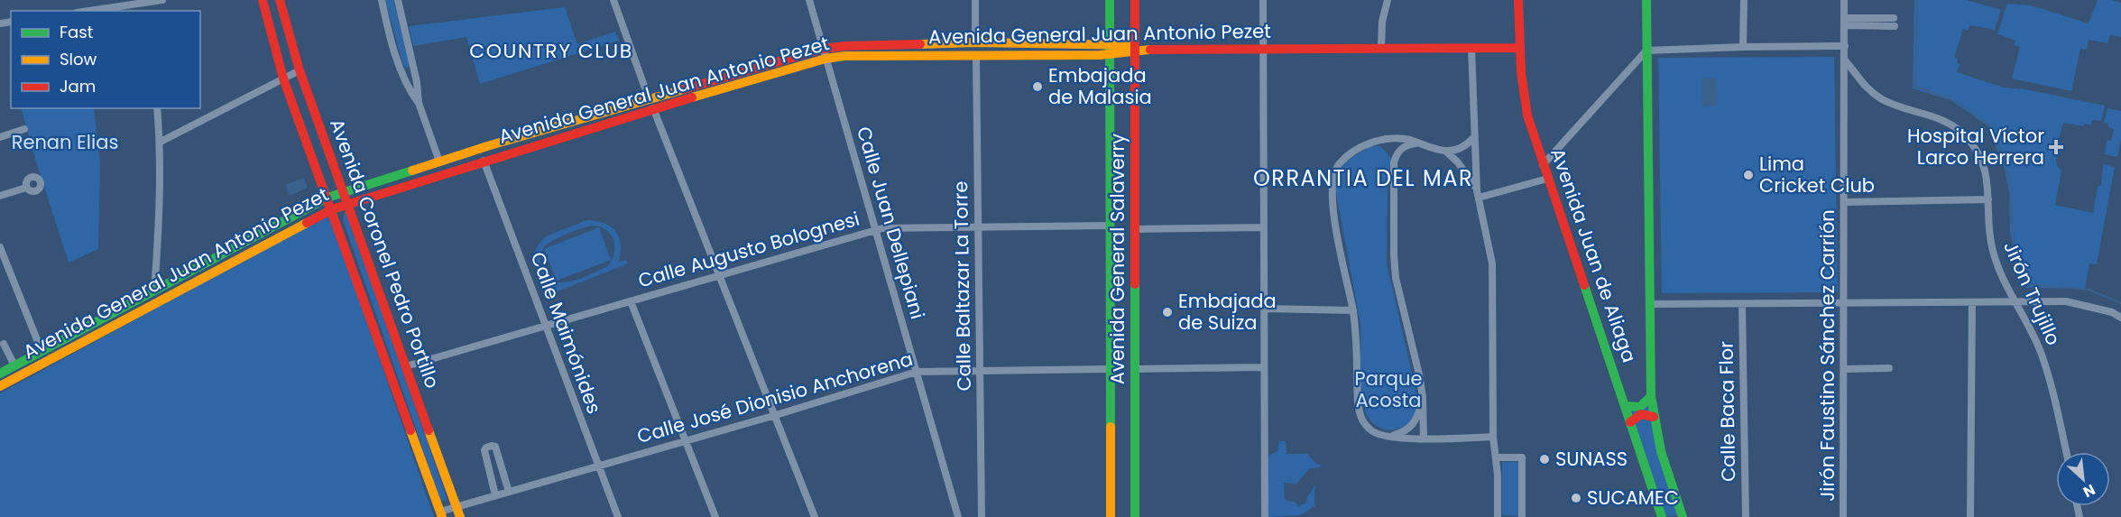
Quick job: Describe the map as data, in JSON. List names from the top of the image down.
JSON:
{
  "streets": {
    "main road": [
      "Avenida General Juan Antonio Pezet",
      "Avenida Coronel Pedro Portillo",
      "Avenida Juan de Aliaga",
      "Avenida General Salaverry"
    ],
    "street": [
      "Calle Juan Dellepiani",
      "Calle Augusto Bolognesi",
      "Calle Baltazar La Torre",
      "Jirón Trujillo",
      "Calle Maimónides",
      "Jirón Faustino Sánchez Carrión",
      "Calle José Dionisio Anchorena",
      "Calle Baca Flor"
    ]
  },
  "crossings": [
    ["Avenida General Juan Antonio Pezet", "Calle Juan Dellepiani"],
    ["Avenida General Juan Antonio Pezet", "Avenida Coronel Pedro Portillo"],
    ["Avenida General Juan Antonio Pezet", "Avenida Juan de Aliaga"],
    ["Avenida General Juan Antonio Pezet", "Avenida General Salaverry"],
    ["Avenida General Juan Antonio Pezet", "Calle Baltazar La Torre"],
    ["Avenida General Juan Antonio Pezet", "Calle Maimónides"],
    ["Calle Juan Dellepiani", "Calle Augusto Bolognesi"],
    ["Calle Juan Dellepiani", "Calle José Dionisio Anchorena"],
    ["Calle Augusto Bolognesi", "Avenida Coronel Pedro Portillo"],
    ["Calle Augusto Bolognesi", "Avenida General Salaverry"],
    ["Calle Augusto Bolognesi", "Calle Baltazar La Torre"],
    ["Calle Augusto Bolognesi", "Calle Maimónides"],
    ["Avenida Coronel Pedro Portillo", "Calle José Dionisio Anchorena"],
    ["Avenida General Salaverry", "Calle José Dionisio Anchorena"],
    ["Calle Baltazar La Torre", "Calle José Dionisio Anchorena"],
    ["Jirón Trujillo", "Jirón Faustino Sánchez Carrión"],
    ["Calle Maimónides", "Calle José Dionisio Anchorena"]
  ],
  "districts": ["COUNTRY CLUB", "ORRANTIA DEL MAR"],
  "parks": ["Renan Elias", "Parque Acosta"],
  "places": {
    "other": [
      "Embajada de Malasia",
      "Lima Cricket Club",
      "Embajada de Suiza",
      "SUNASS",
      "SUCAMEC"
    ],
    "health": ["Hospital Víctor Larco Herrera"]
  },
  "legend": ["Fast", "Slow", "Jam"],
  "north": "bottom right"
}
